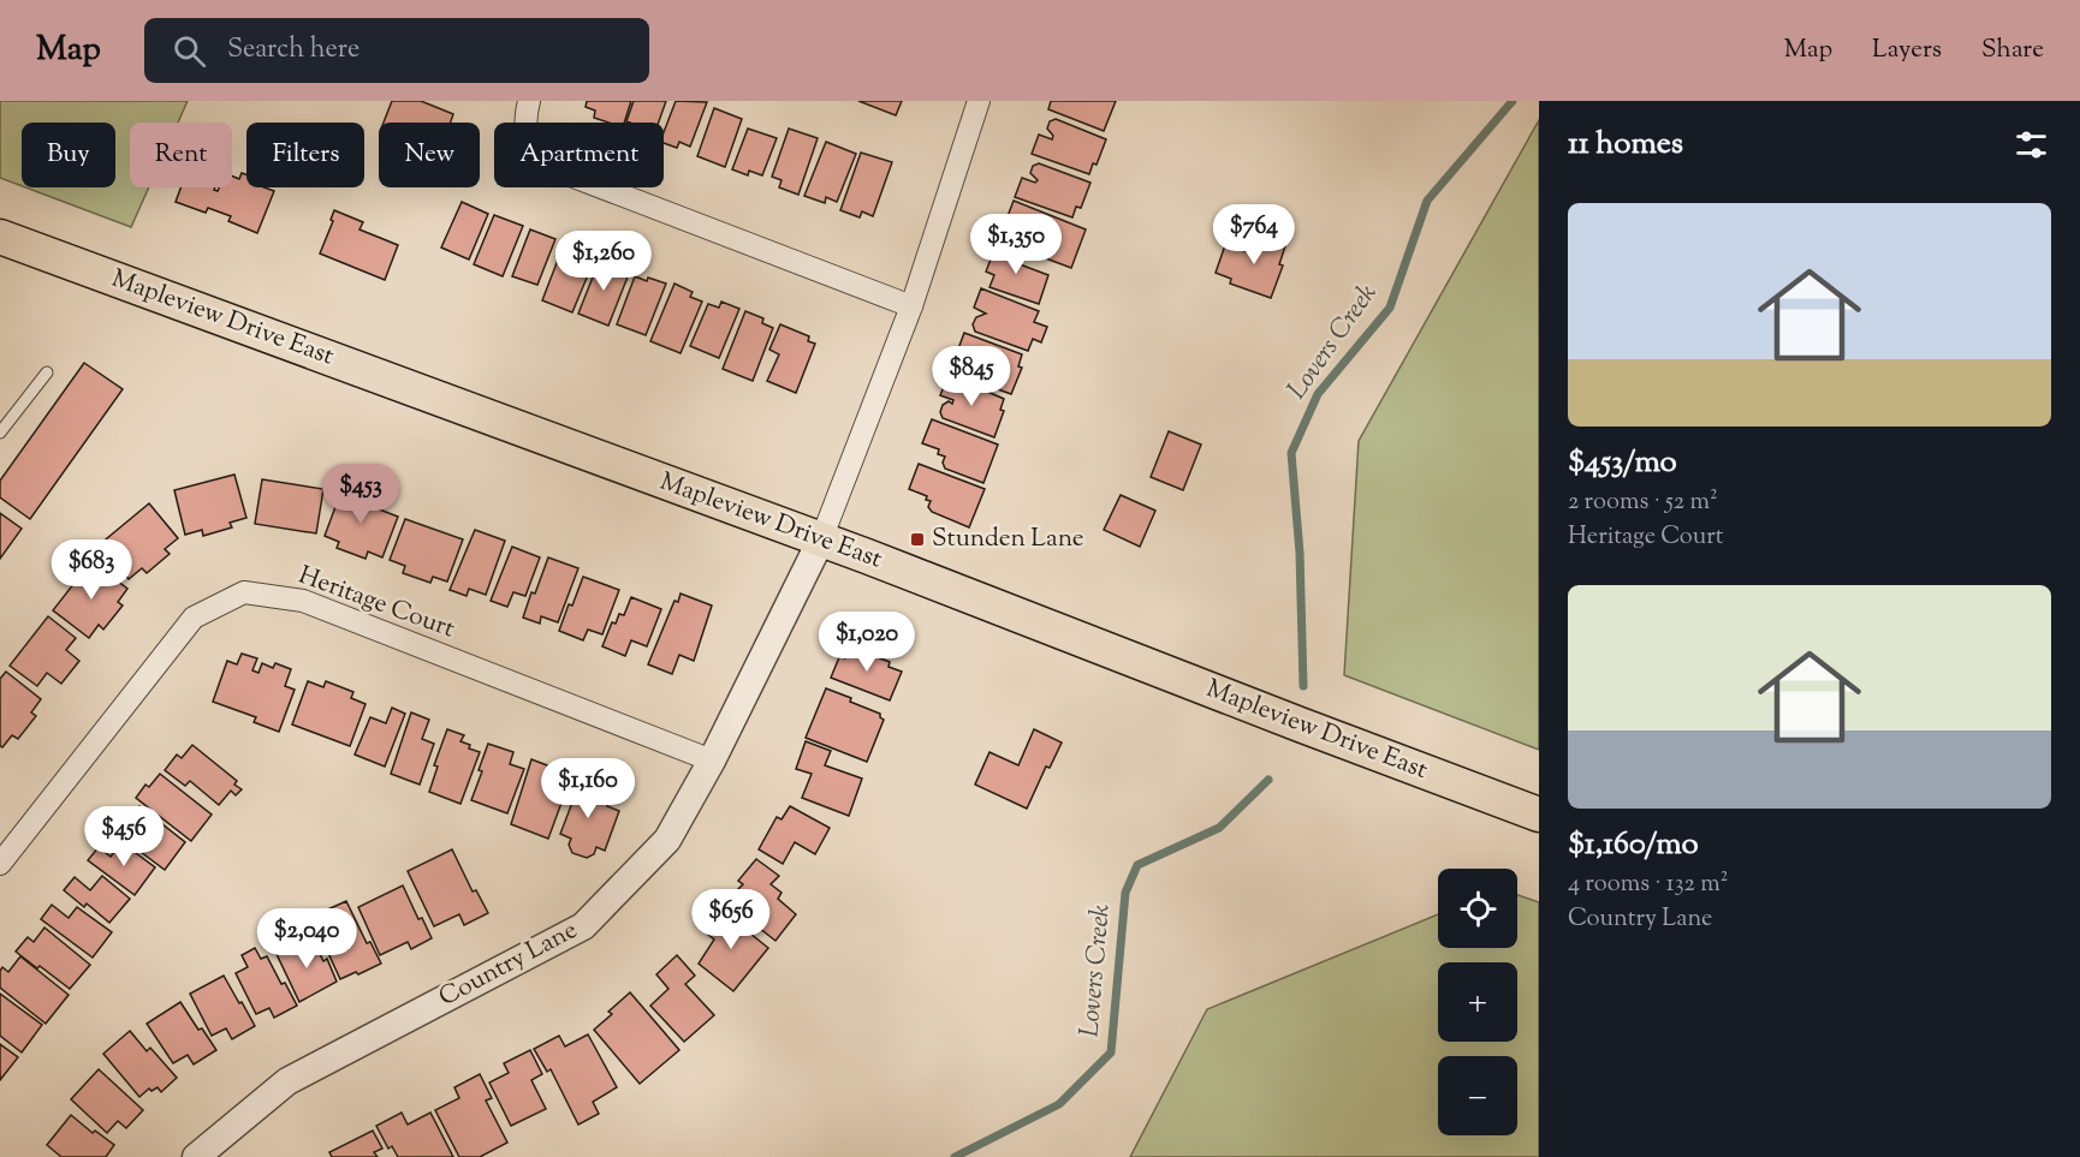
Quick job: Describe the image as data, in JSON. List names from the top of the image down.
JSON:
{
  "streets": {
    "main road": ["Mapleview Drive East"],
    "street": ["Heritage Court", "Country Lane"]
  },
  "crossings": [
    ["Mapleview Drive East", "Country Lane"],
    ["Heritage Court", "Country Lane"]
  ],
  "water": ["Lovers Creek"],
  "places": {
    "transit": ["Stunden Lane"]
  },
  "page": {
    "header": "Map",
    "search": "Search here",
    "nav": ["Map", "Layers", "Share"],
    "heading": "11 homes",
    "chip": [
      "Buy",
      "Rent",
      "Filters",
      "New",
      "Apartment"
    ],
    "list": [
      {
        "name": "$453/mo",
        "note": "2 rooms · 52 m² · Heritage Court"
      },
      {
        "name": "$1,160/mo",
        "note": "4 rooms · 132 m² · Country Lane"
      }
    ],
    "price": [
      "$764",
      "$1,350",
      "$1,260",
      "$845",
      "$453",
      "$683",
      "$1,020",
      "$1,160",
      "$456",
      "$656",
      "$2,040"
    ],
    "map_buttons": ["+", "−"]
  }
}
